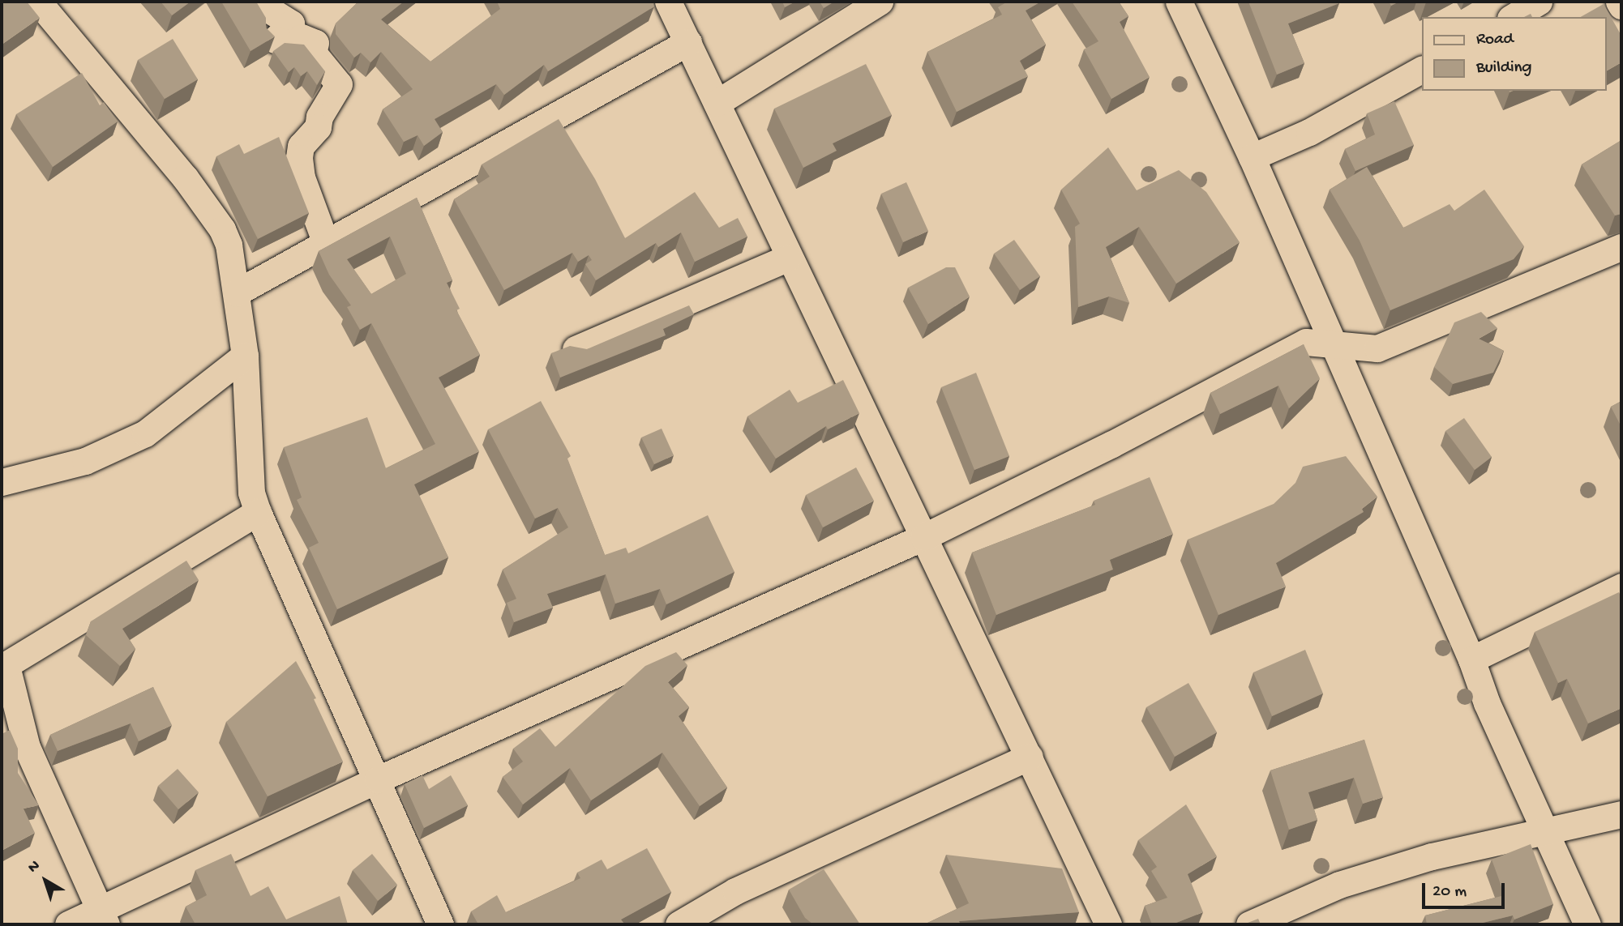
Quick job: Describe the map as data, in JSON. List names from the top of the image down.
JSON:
{
  "legend": ["Road", "Building"],
  "scale_bar": "20 m",
  "north": "top left"
}
